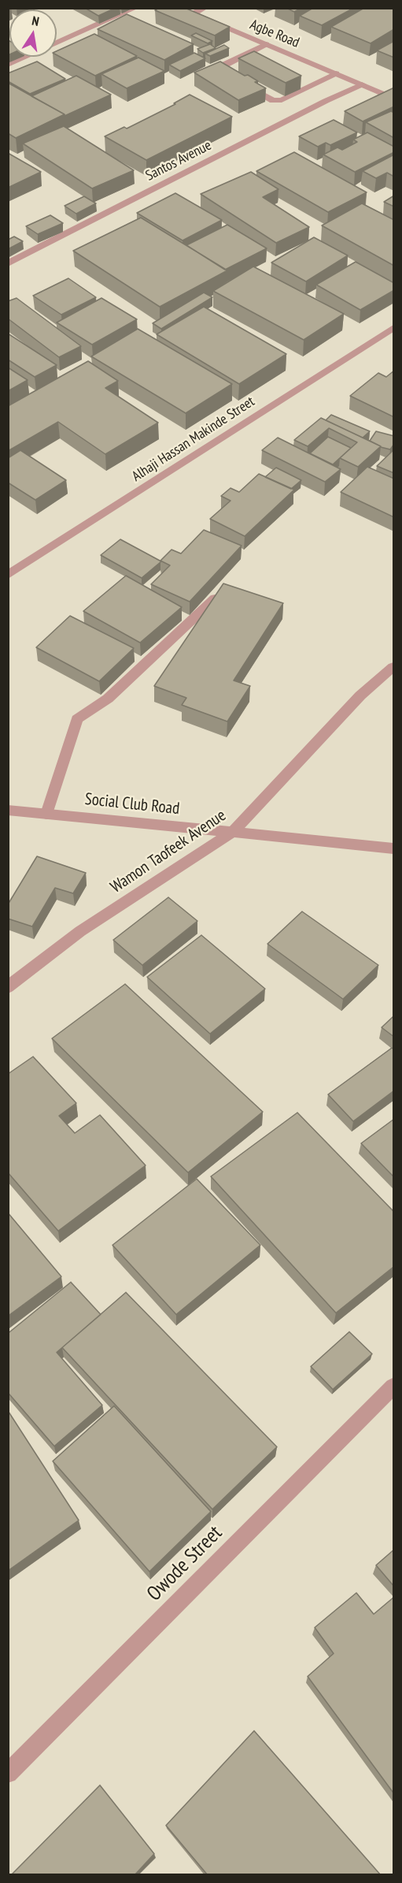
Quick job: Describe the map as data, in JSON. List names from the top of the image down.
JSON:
{
  "streets": {
    "street": [
      "Agbe Road",
      "Santos Avenue",
      "Alhaji Hassan Makinde Street",
      "Social Club Road",
      "Wamon Taofeek Avenue",
      "Owode Street"
    ]
  },
  "crossings": [
    ["Agbe Road", "Santos Avenue"],
    ["Social Club Road", "Wamon Taofeek Avenue"]
  ],
  "north": "top"
}
